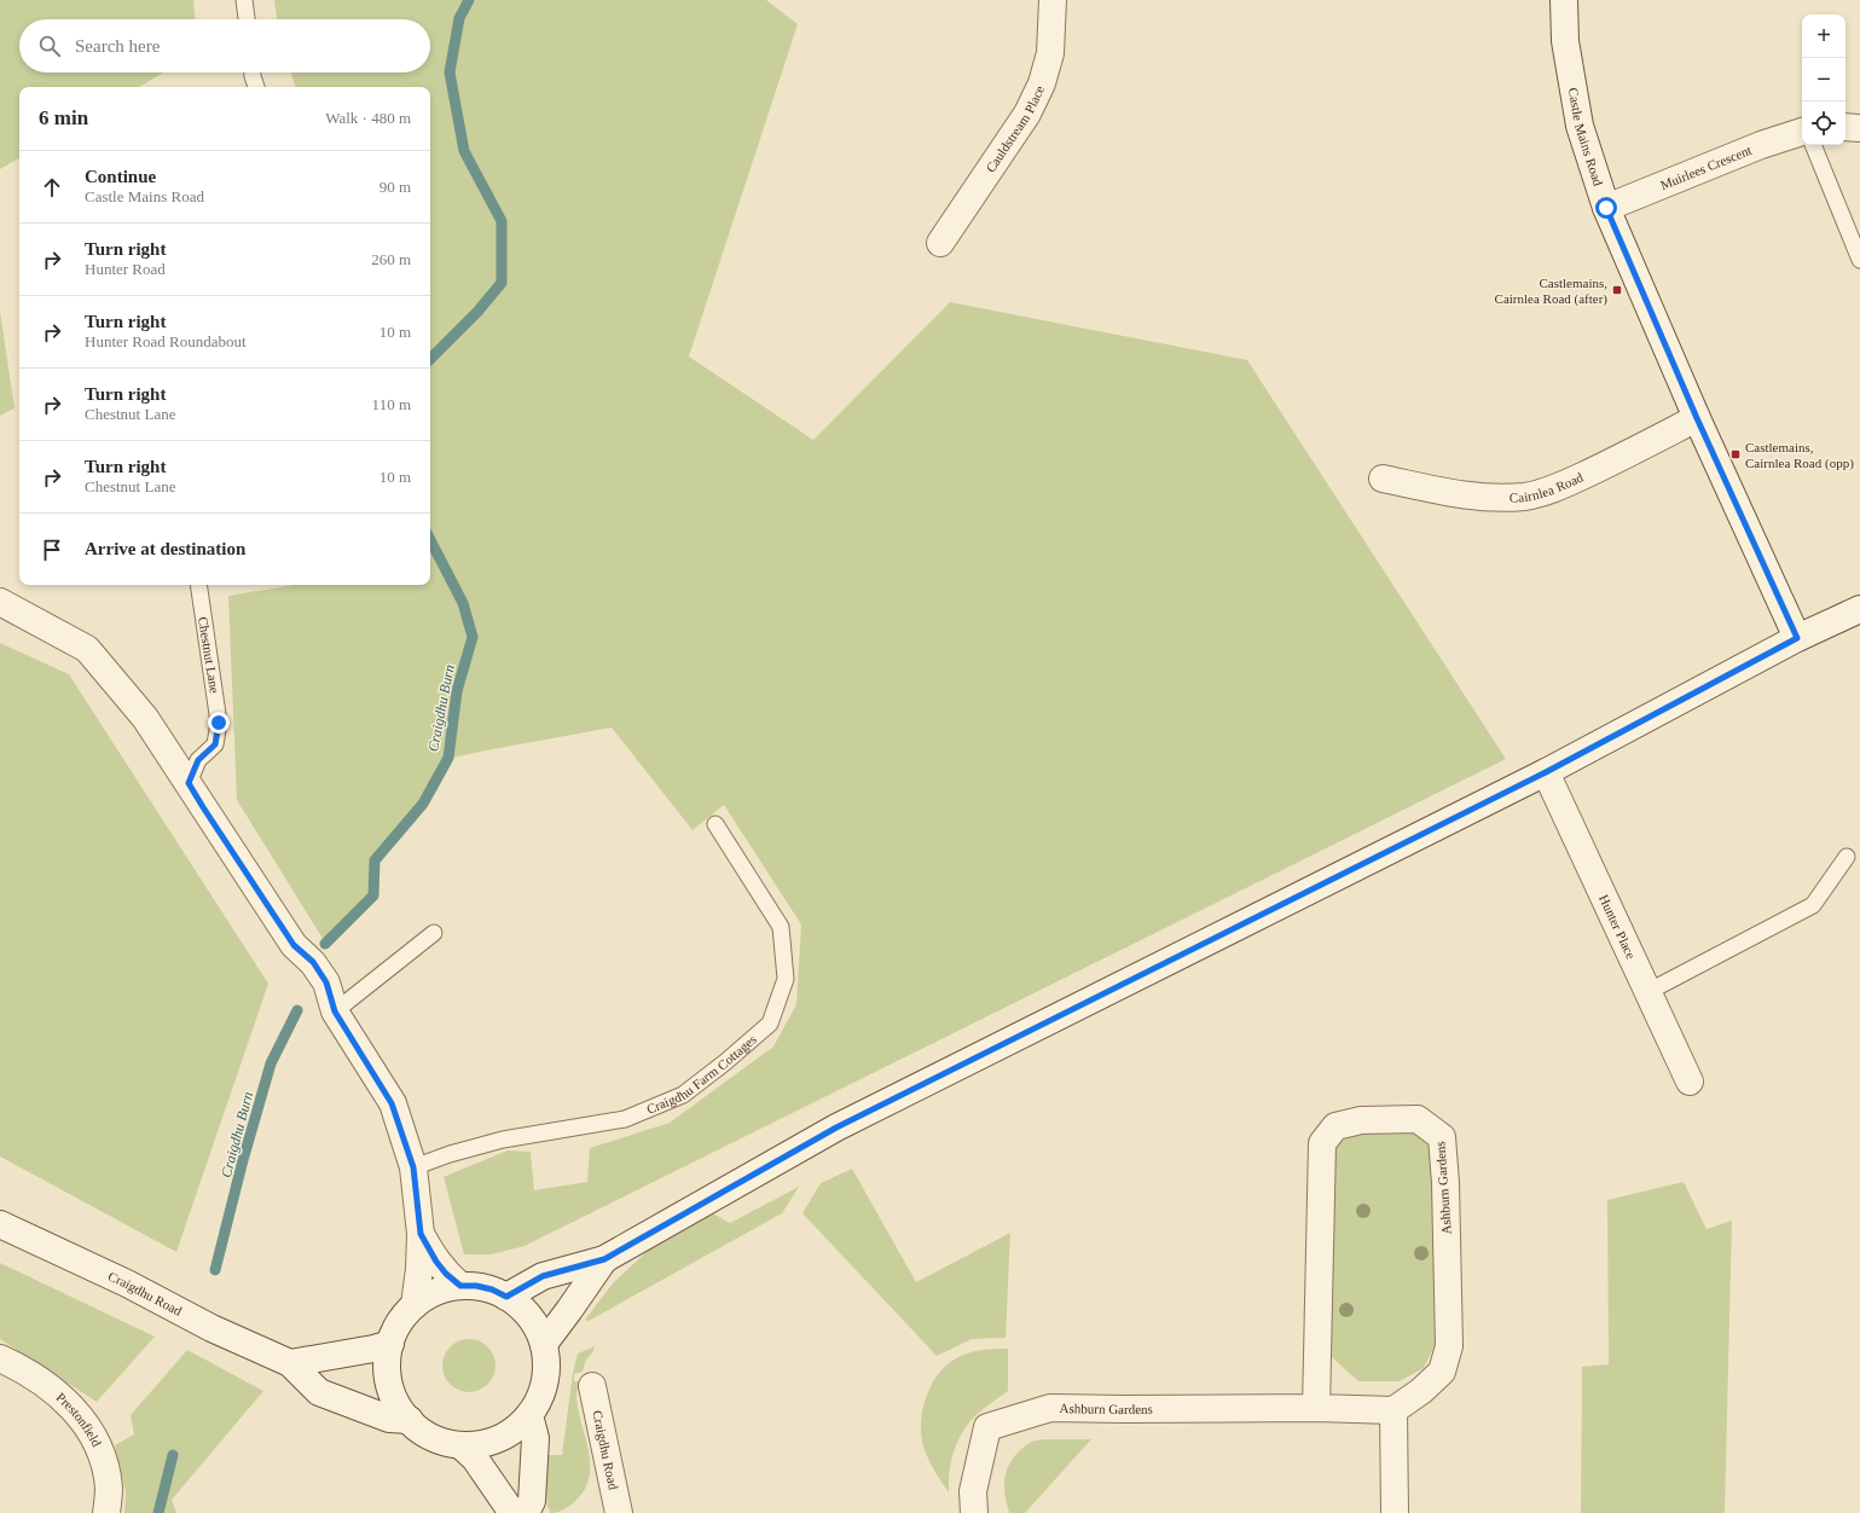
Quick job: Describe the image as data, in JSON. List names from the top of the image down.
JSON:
{
  "streets": {
    "street": [
      "Cauldstream Place",
      "Castle Mains Road",
      "Muirlees Crescent",
      "Cairnlea Road",
      "Hunter Place",
      "Ashburn Gardens",
      "Craigdhu Road",
      "Prestonfield"
    ],
    "lane": ["Chestnut Lane", "Craigdhu Farm Cottages"]
  },
  "crossings": [
    ["Castle Mains Road", "Muirlees Crescent"],
    ["Castle Mains Road", "Cairnlea Road"]
  ],
  "water": ["Craigdhu Burn"],
  "places": {
    "transit": ["Castlemains, Cairnlea Road (after)", "Castlemains, Cairnlea Road (opp)"]
  },
  "page": {
    "map_buttons": ["+", "−"],
    "search": "Search here",
    "heading": ["6 min", "Walk · 480 m"],
    "list": [
      ["Continue", "Castle Mains Road", "90 m"],
      ["Turn right", "Hunter Road", "260 m"],
      ["Turn right", "Hunter Road Roundabout", "10 m"],
      ["Turn right", "Chestnut Lane", "110 m"],
      ["Turn right", "Chestnut Lane", "10 m"],
      "Arrive at destination"
    ]
  }
}
